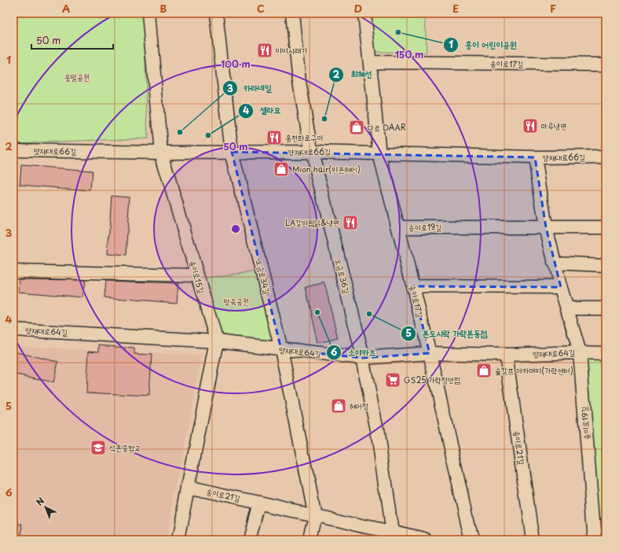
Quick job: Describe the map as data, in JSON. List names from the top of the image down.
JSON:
{
  "streets": {
    "street": [
      "송이로17길",
      "양재대로66길",
      "송이로19길",
      "오금로36길",
      "송이로15길",
      "오금로34길",
      "양재대로64길",
      "송이로21길"
    ]
  },
  "crossings": [
    ["송이로17길", "양재대로66길"],
    ["송이로17길", "송이로19길"],
    ["송이로17길", "양재대로64길"],
    ["양재대로66길", "송이로19길"],
    ["양재대로66길", "오금로36길"],
    ["양재대로66길", "송이로15길"],
    ["양재대로66길", "오금로34길"],
    ["송이로19길", "양재대로64길"],
    ["오금로36길", "양재대로64길"],
    ["오금로36길", "송이로21길"],
    ["송이로15길", "양재대로64길"],
    ["송이로15길", "송이로21길"],
    ["오금로34길", "양재대로64길"],
    ["오금로34길", "송이로21길"],
    ["양재대로64길", "송이로21길"]
  ],
  "parks": ["웃말공원", "방죽공원"],
  "places": {
    "other": [
      "흥이 어린이공원",
      "최혜선",
      "카라네일",
      "셀라묘",
      "소야카츠",
      "본도시락 가락본동점"
    ],
    "restaurant": [
      "미미시래기",
      "마루냉면",
      "홍천화로구이",
      "LA갈비찜닭&냉면"
    ],
    "shop": [
      "다르 DAAR",
      "Mion hair(미온헤어)",
      "숲칼프 아카데미(가락센터)",
      "헤어정"
    ],
    "supermarket": ["GS25 가락정안점"],
    "school or university": ["석촌중학교"]
  },
  "scale_bar": "50 m",
  "north": "top left",
  "grid": {
    "columns": [
      "A",
      "B",
      "C",
      "D",
      "E",
      "F"
    ],
    "rows": [
      "1",
      "2",
      "3",
      "4",
      "5",
      "6"
    ]
  },
  "rings": ["150 m", "100 m", "50 m"]
}
